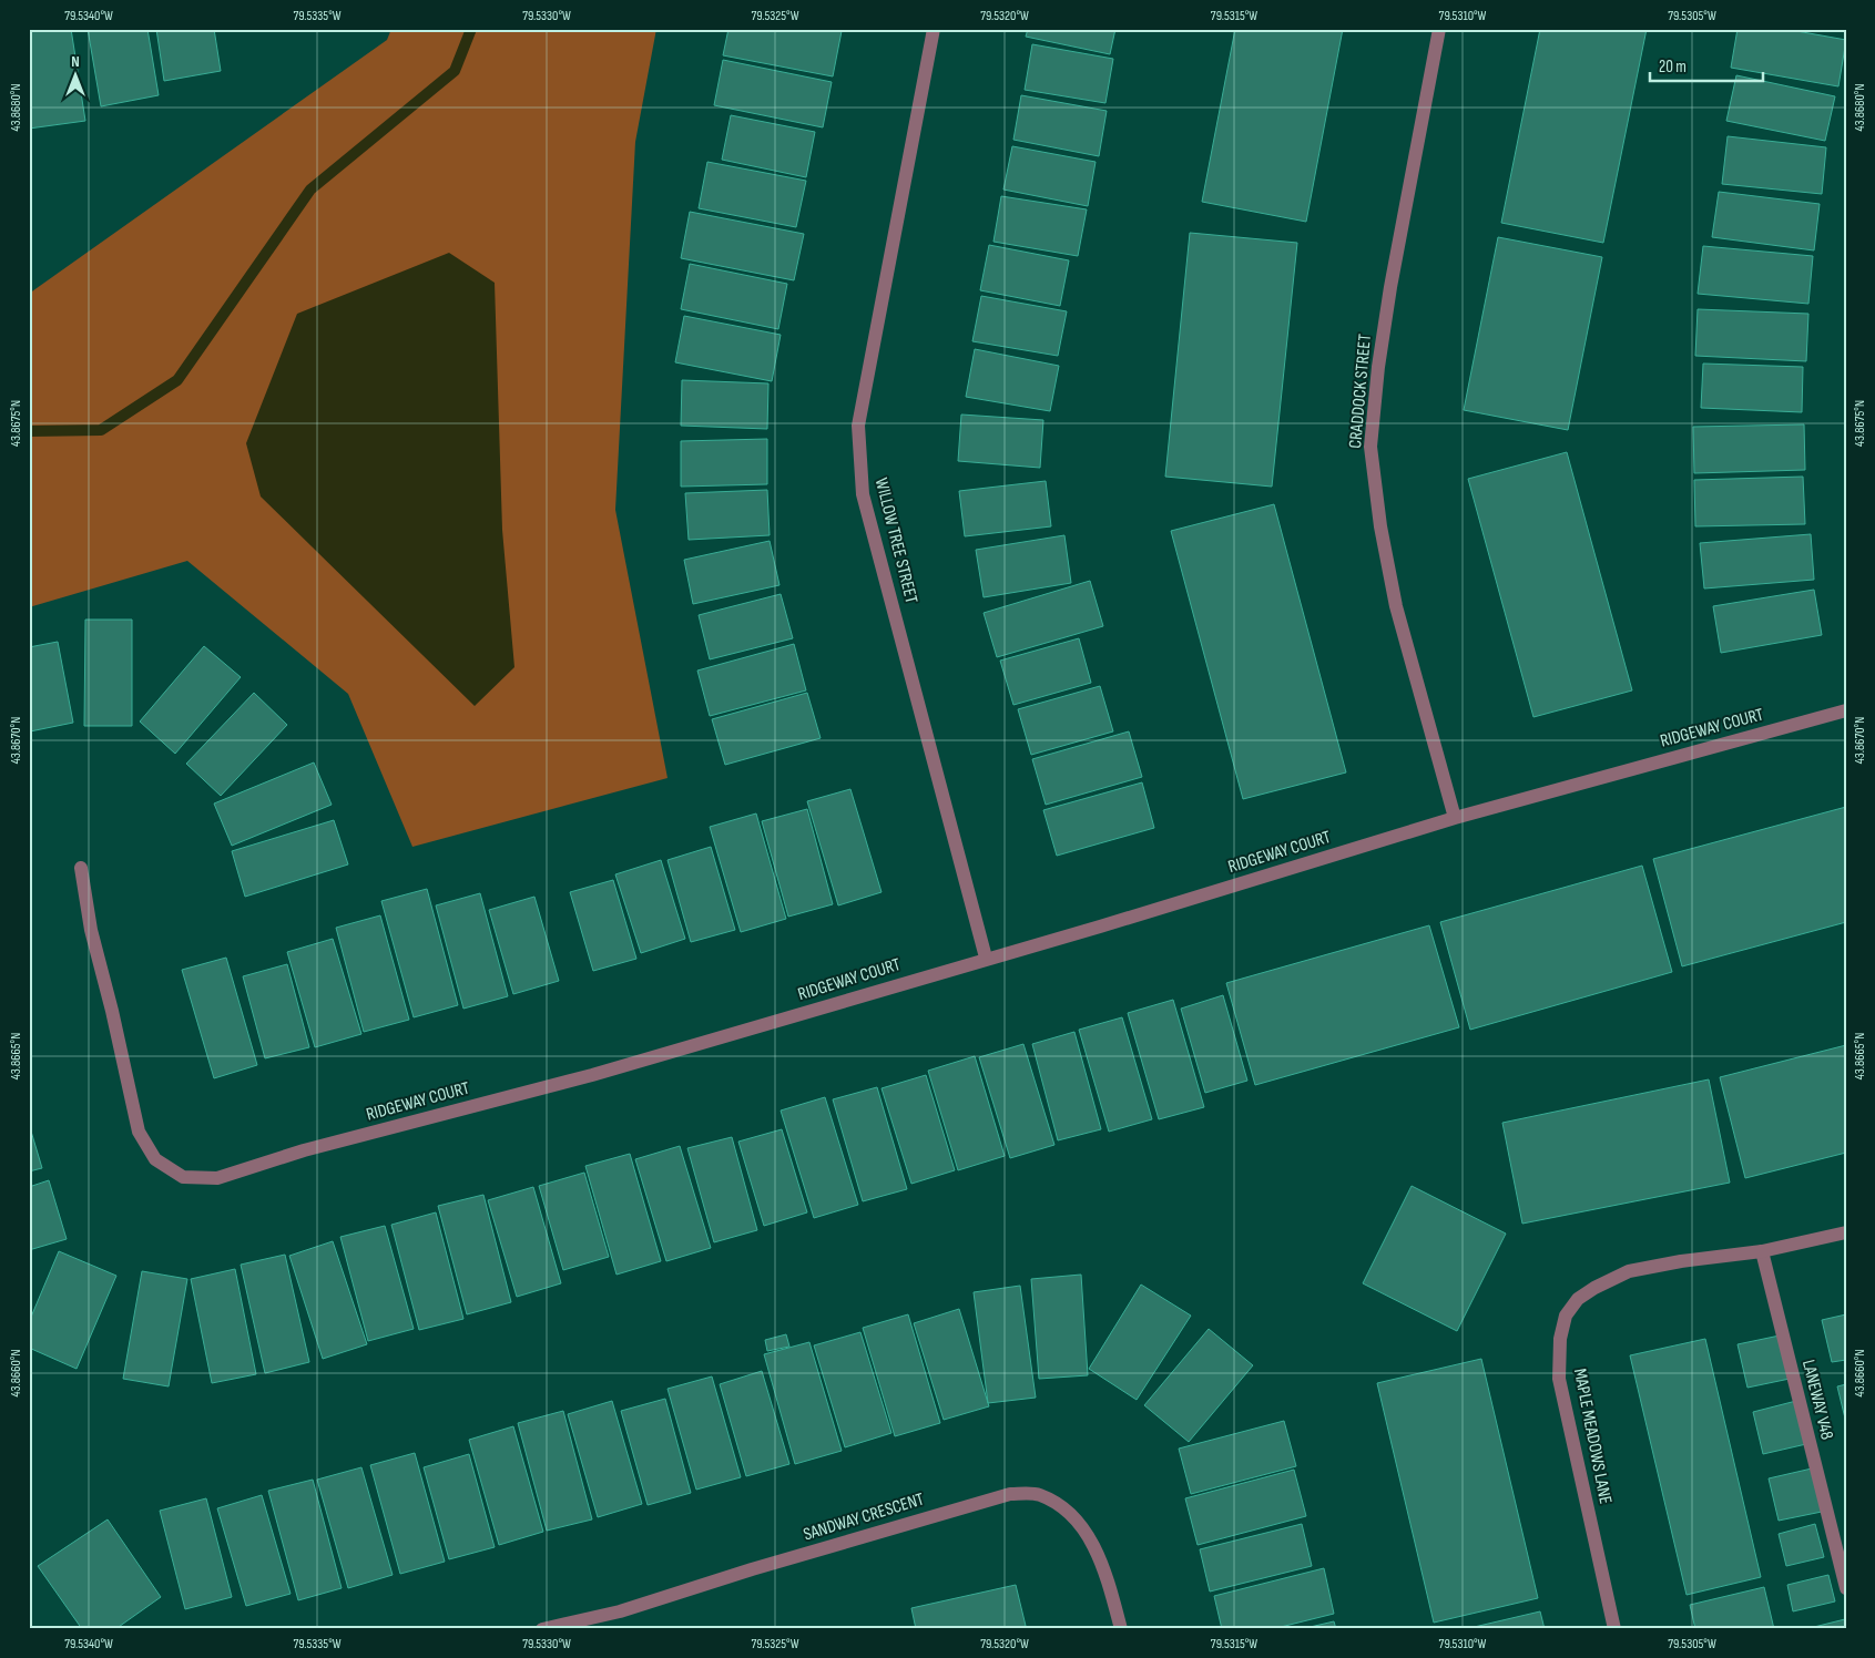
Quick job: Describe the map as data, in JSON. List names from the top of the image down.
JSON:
{
  "streets": {
    "street": [
      "CRADDOCK STREET",
      "WILLOW TREE STREET",
      "RIDGEWAY COURT",
      "LANEWAY V48",
      "MAPLE MEADOWS LANE",
      "SANDWAY CRESCENT"
    ]
  },
  "crossings": [
    ["CRADDOCK STREET", "RIDGEWAY COURT"],
    ["WILLOW TREE STREET", "RIDGEWAY COURT"],
    ["LANEWAY V48", "MAPLE MEADOWS LANE"]
  ],
  "scale_bar": "20 m",
  "north": "top",
  "coordinates": [
    "79.5340°W",
    "79.5335°W",
    "79.5330°W",
    "79.5325°W",
    "79.5320°W",
    "79.5315°W",
    "79.5310°W",
    "79.5305°W",
    "43.8680°N",
    "43.8675°N",
    "43.8670°N",
    "43.8665°N",
    "43.8660°N"
  ]
}
